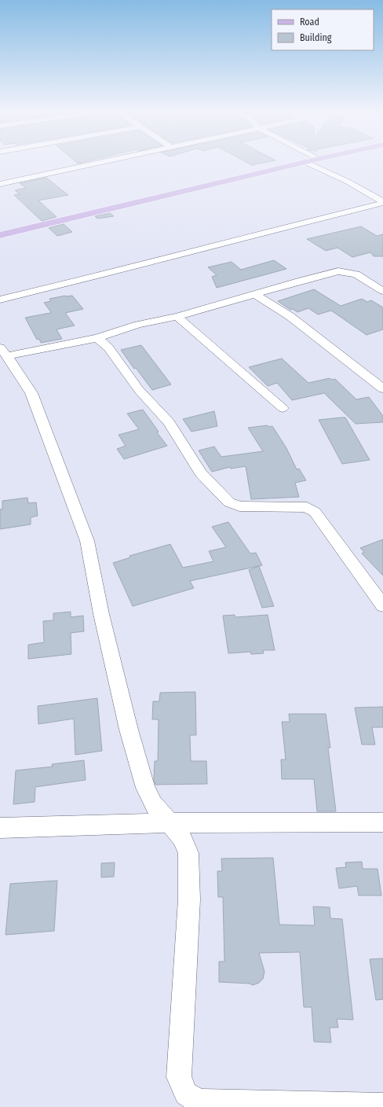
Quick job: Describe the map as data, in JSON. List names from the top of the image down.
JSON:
{
  "legend": ["Road", "Building"]
}
